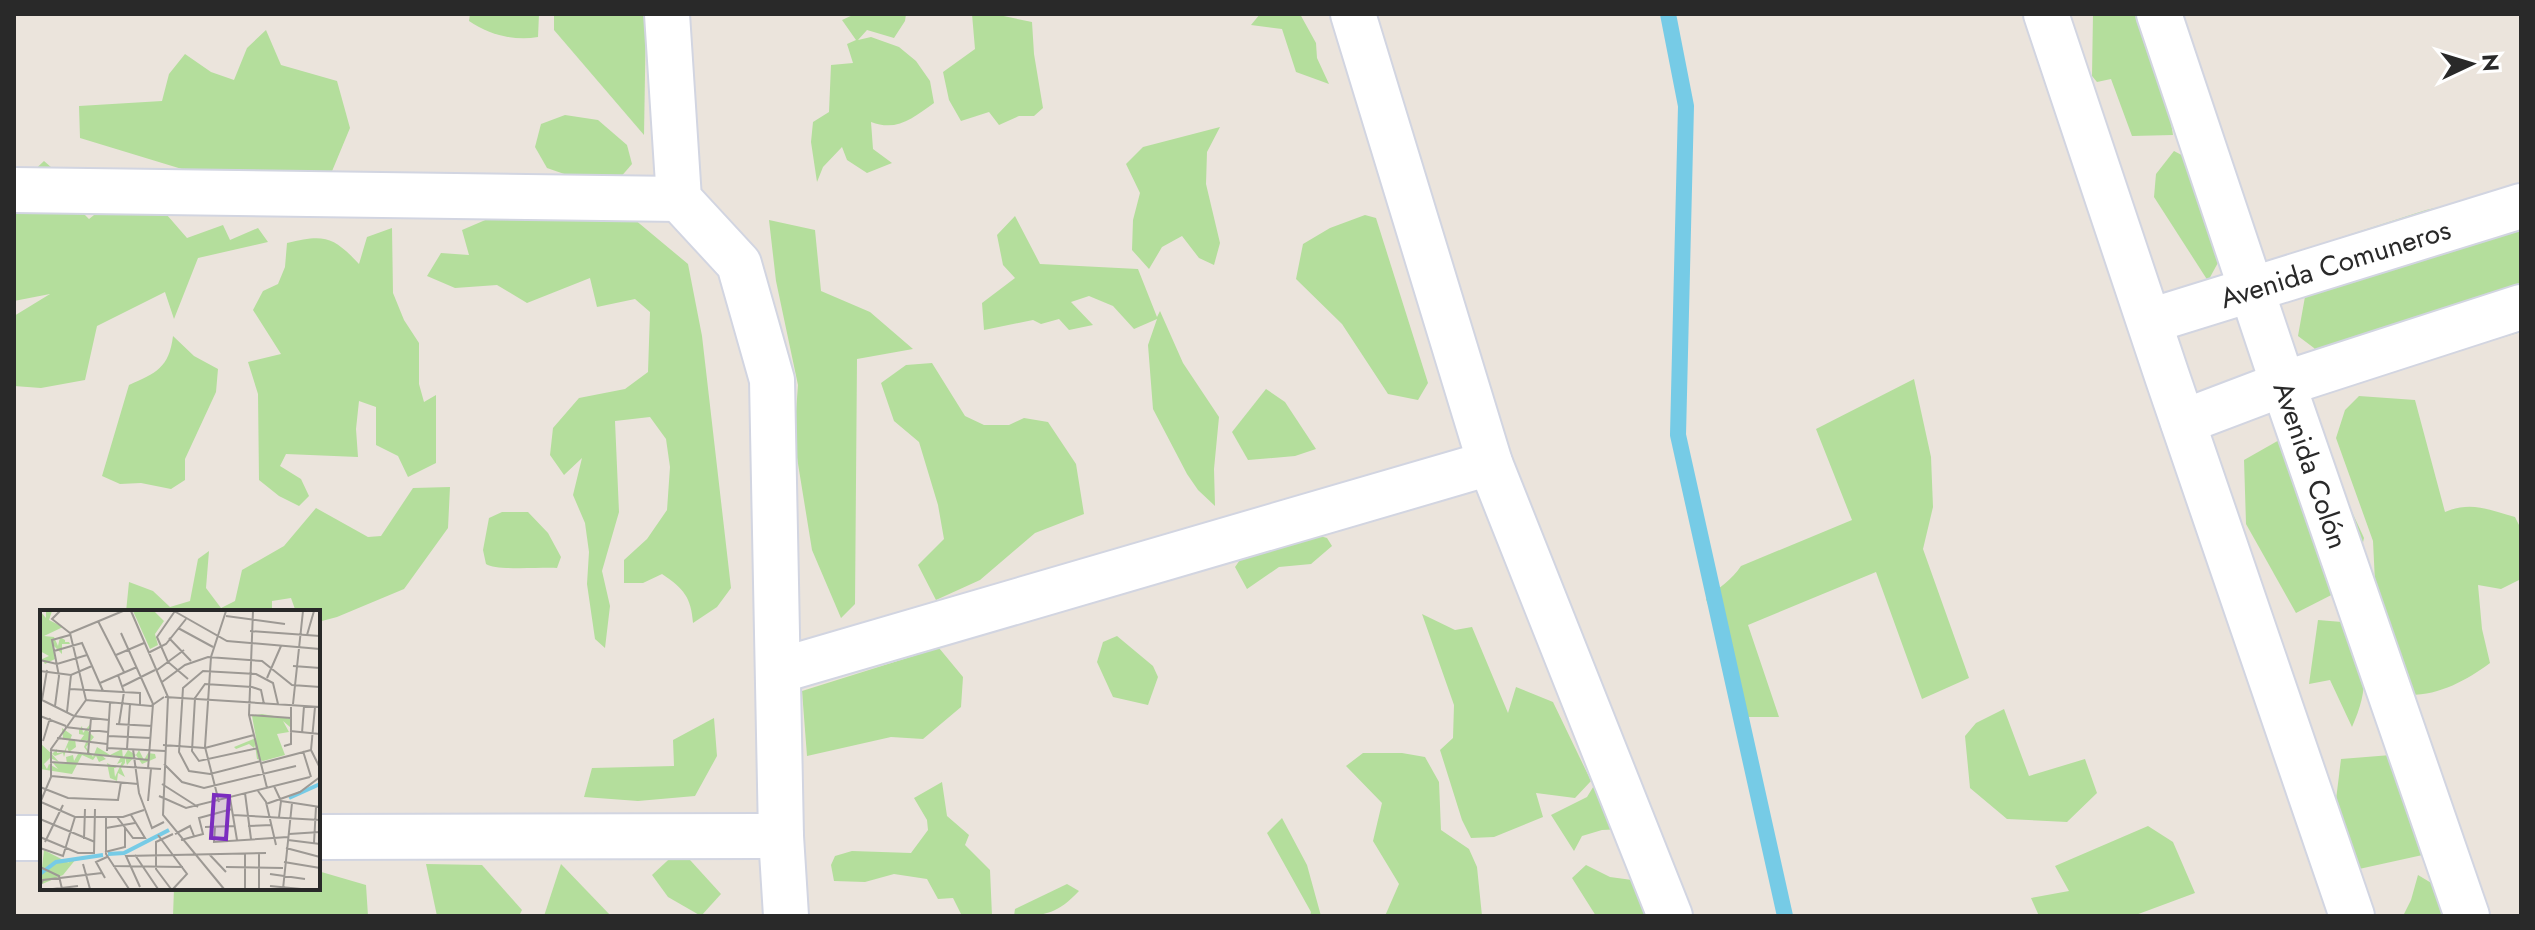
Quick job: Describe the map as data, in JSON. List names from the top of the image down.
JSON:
{
  "streets": {
    "street": ["Avenida Comuneros", "Avenida Colón"]
  },
  "crossings": [
    ["Avenida Comuneros", "Avenida Colón"]
  ],
  "north": "right"
}
